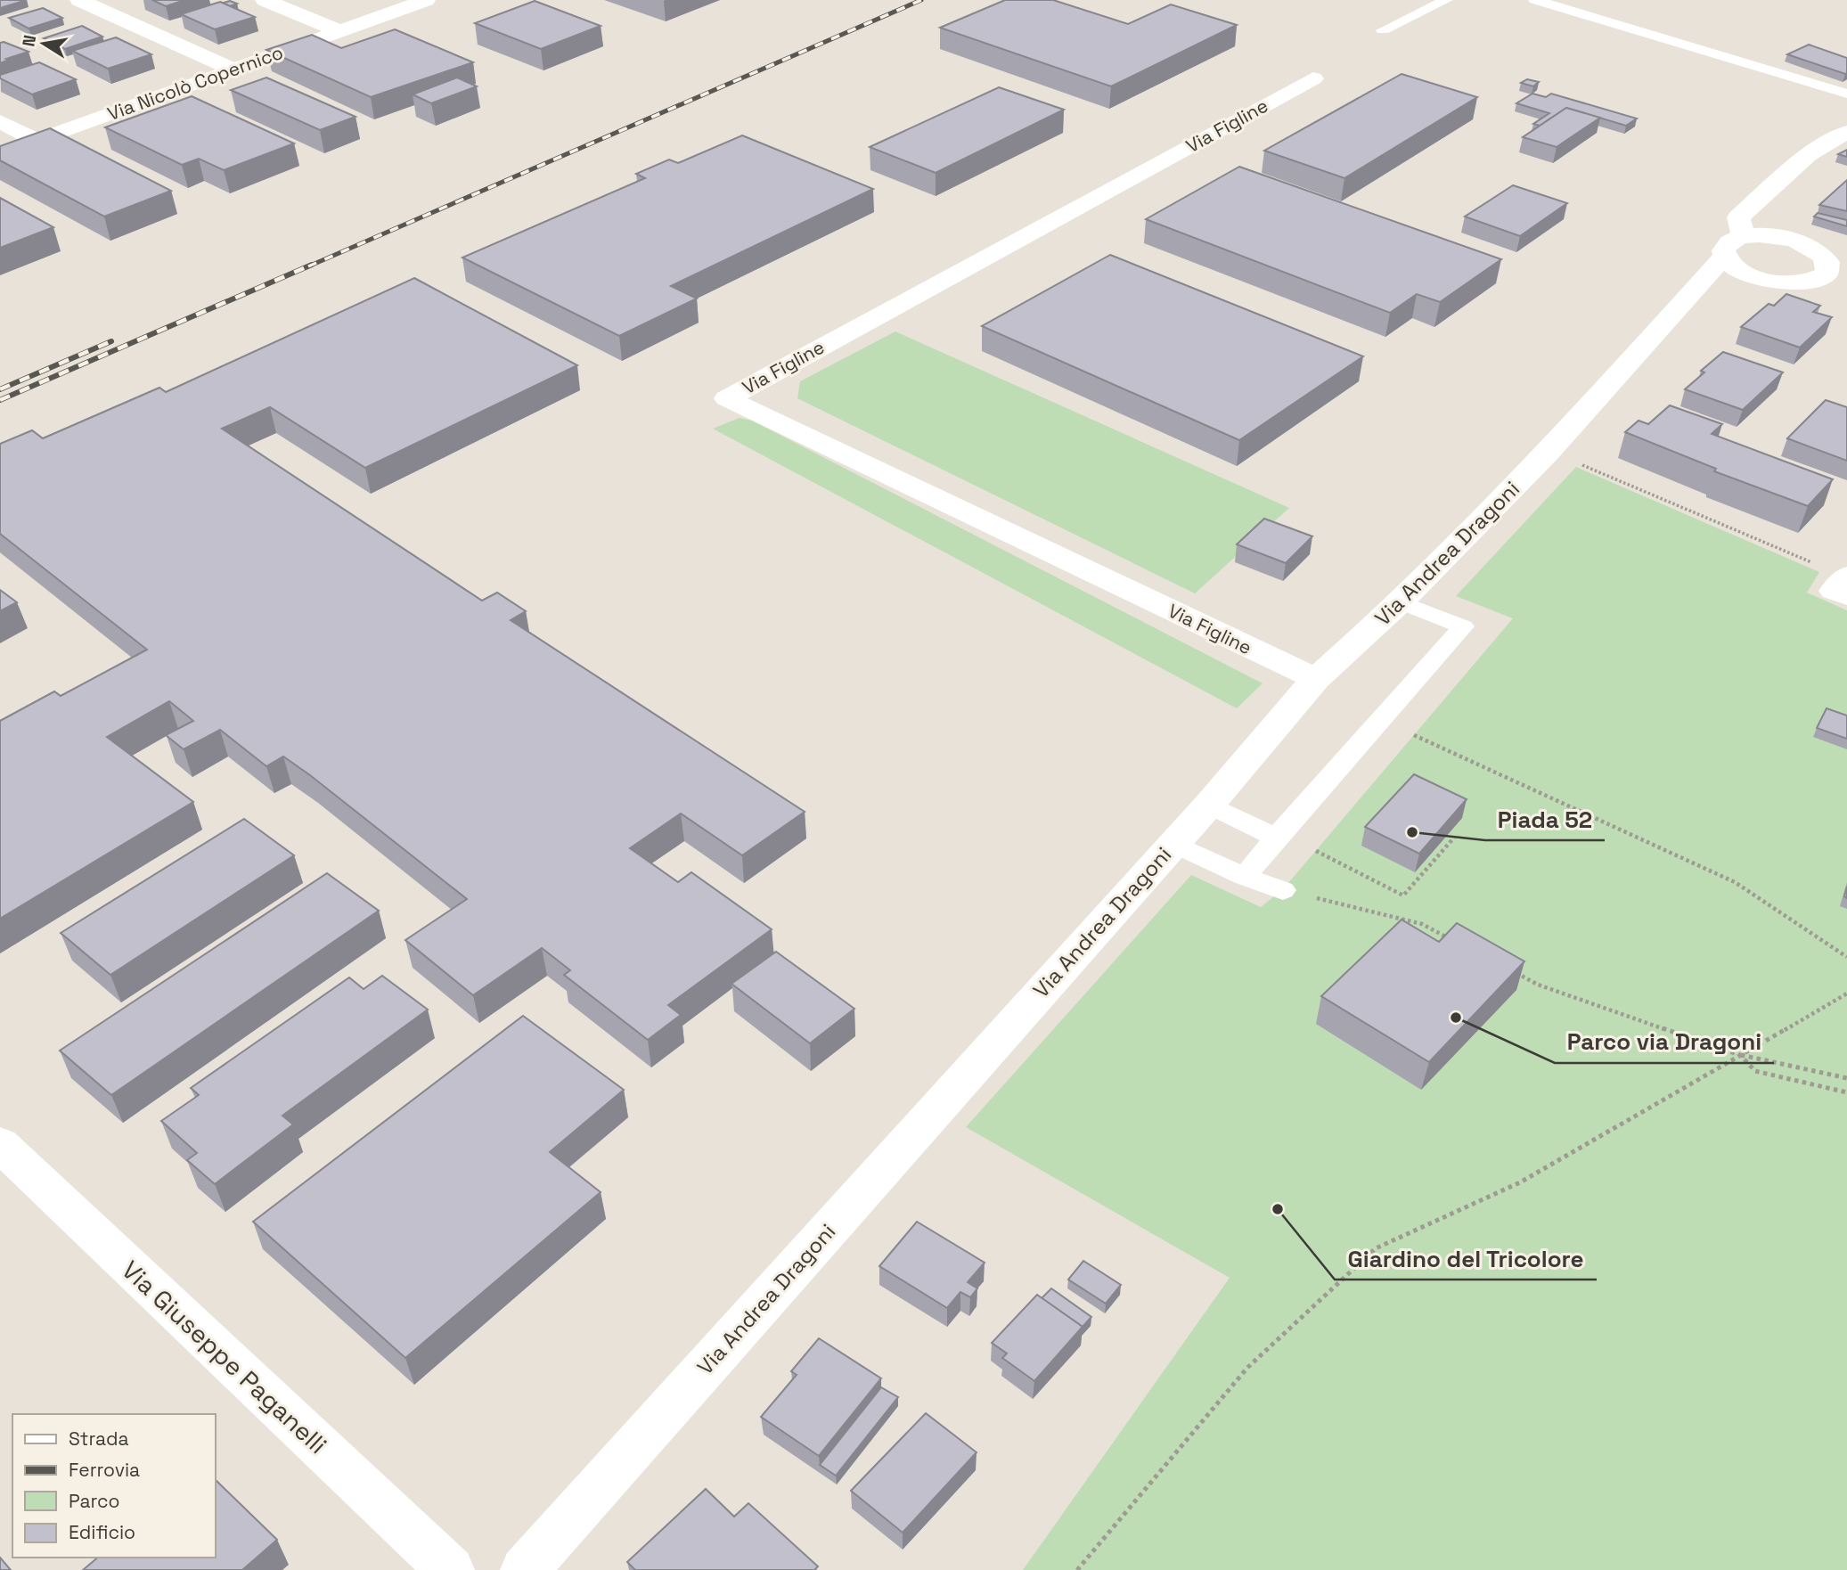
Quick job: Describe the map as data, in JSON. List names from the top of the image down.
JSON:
{
  "streets": {
    "street": [
      "Via Nicolò Copernico",
      "Via Figline",
      "Via Andrea Dragoni",
      "Via Giuseppe Paganelli"
    ]
  },
  "crossings": [
    ["Via Figline", "Via Andrea Dragoni"]
  ],
  "places": ["Piada 52", "Parco via Dragoni", "Giardino del Tricolore"],
  "legend": [
    "Strada",
    "Ferrovia",
    "Parco",
    "Edificio"
  ],
  "north": "left"
}
